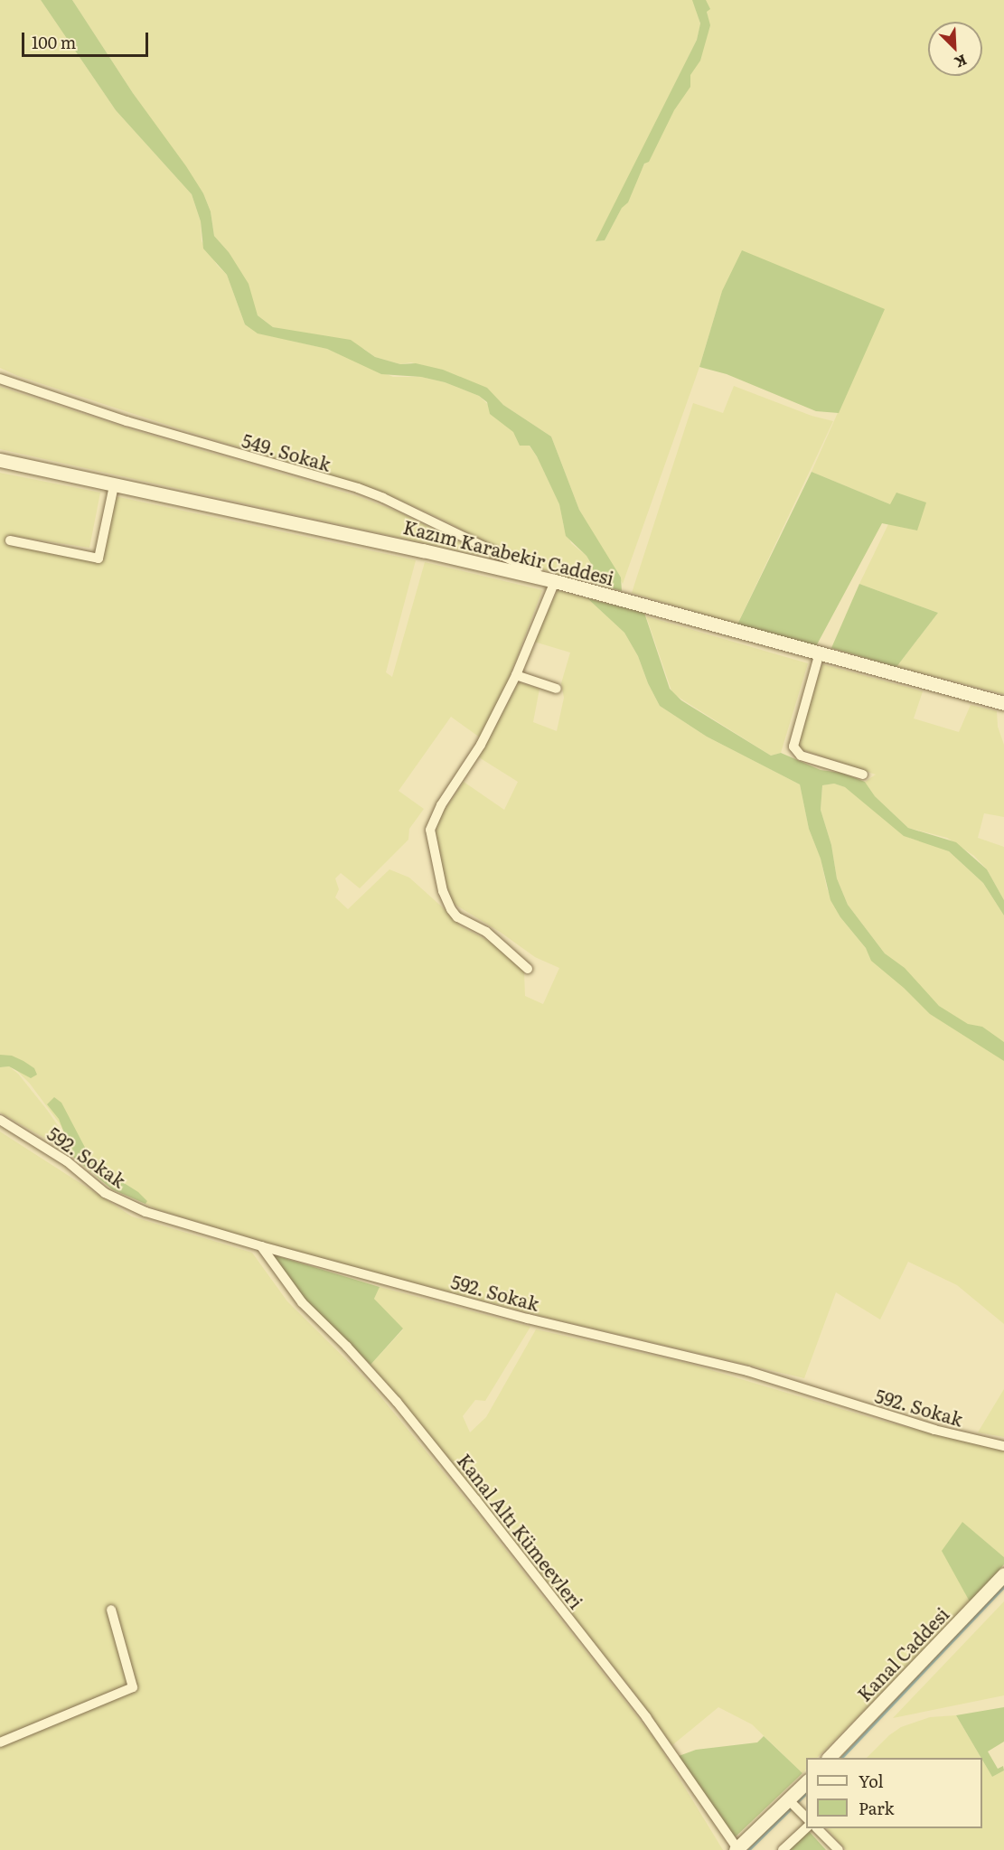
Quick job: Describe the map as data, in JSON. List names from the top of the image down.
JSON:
{
  "streets": {
    "street": [
      "549. Sokak",
      "Kazım Karabekir Caddesi",
      "592. Sokak",
      "Kanal Altı Kümeevleri",
      "Kanal Caddesi"
    ]
  },
  "crossings": [
    ["549. Sokak", "Kazım Karabekir Caddesi"],
    ["592. Sokak", "Kanal Altı Kümeevleri"]
  ],
  "legend": ["Yol", "Park"],
  "scale_bar": "100 m",
  "north": "bottom right"
}
